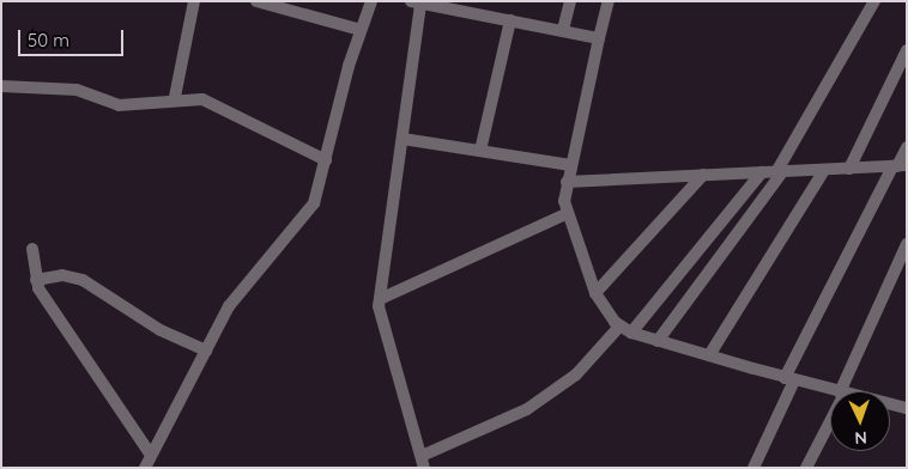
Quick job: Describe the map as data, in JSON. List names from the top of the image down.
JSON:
{
  "scale_bar": "50 m",
  "north": "bottom"
}
